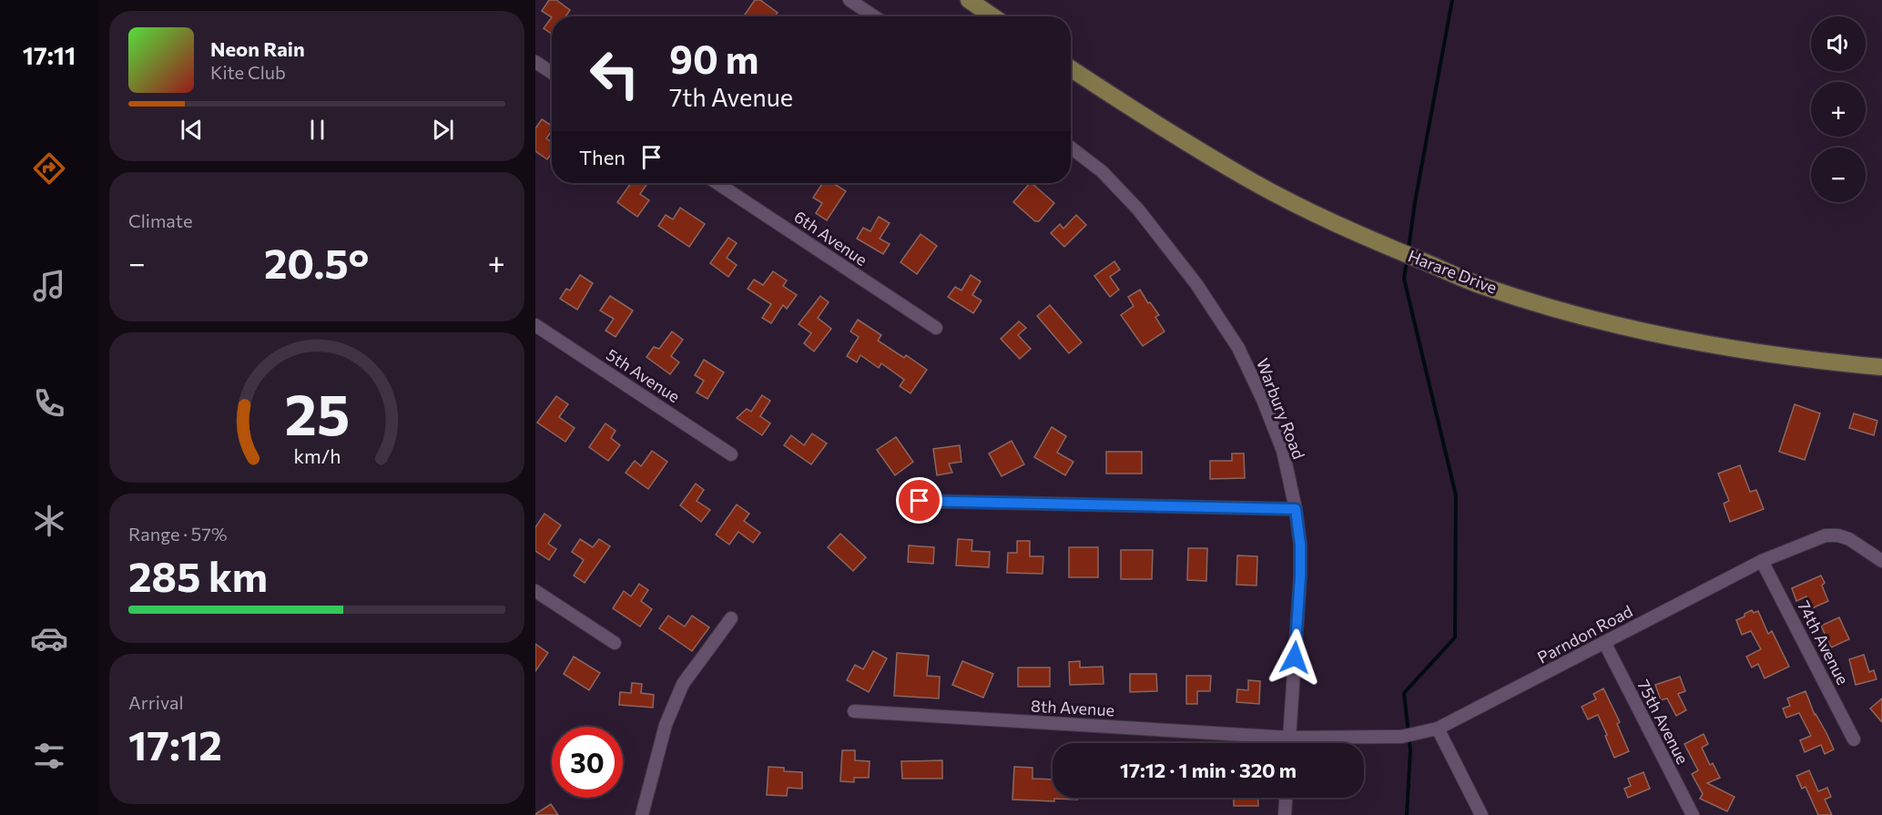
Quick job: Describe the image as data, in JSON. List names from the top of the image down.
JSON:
{
  "streets": {
    "main road": ["Harare Drive"],
    "street": [
      "6th Avenue",
      "5th Avenue",
      "Warbury Road",
      "Parndon Road",
      "74th Avenue",
      "8th Avenue",
      "75th Avenue"
    ]
  },
  "crossings": [
    ["Warbury Road", "Parndon Road"],
    ["Warbury Road", "8th Avenue"],
    ["Parndon Road", "74th Avenue"],
    ["Parndon Road", "8th Avenue"],
    ["Parndon Road", "75th Avenue"]
  ],
  "page": {
    "tabs": "17:11",
    "map_buttons": ["+", "−"],
    "turn": ["90 m", "7th Avenue"],
    "song": ["Neon Rain", "Kite Club"],
    "then": "Then",
    "tile": [
      "Climate",
      ["Range · 57%", "285 km"],
      ["Arrival", "17:12"]
    ],
    "heat": ["−", "20.5°", "+"],
    "limit": "30",
    "trip": "17:12 · 1 min · 320 m",
    "gauge": ["25", "km/h"]
  }
}
